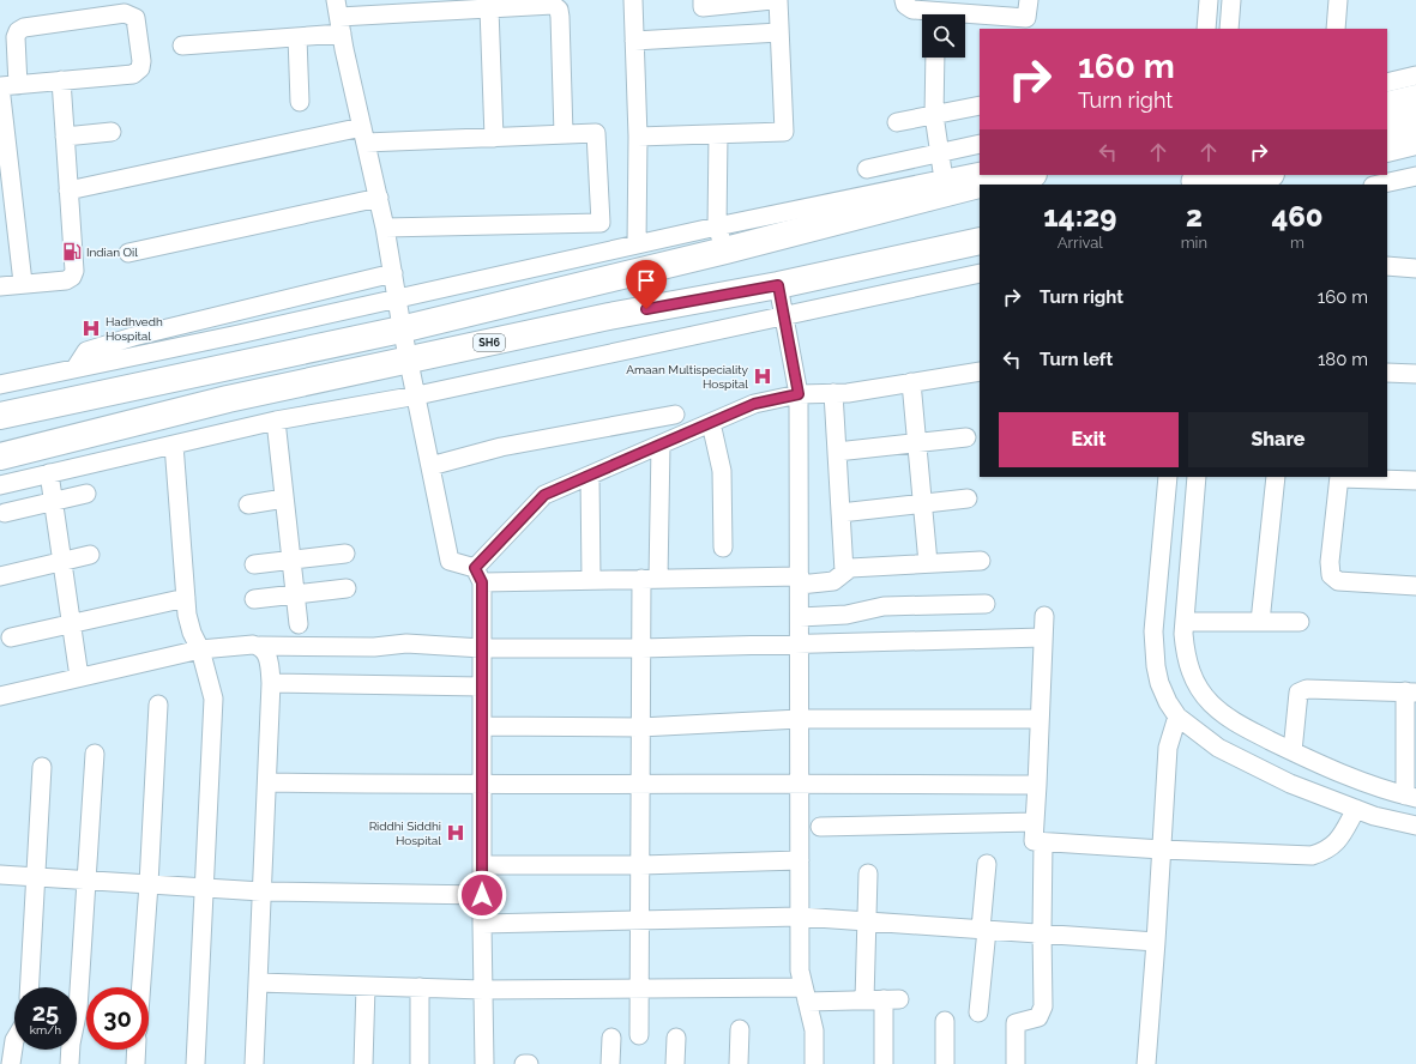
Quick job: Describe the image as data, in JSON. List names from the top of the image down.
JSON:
{
  "streets": {
    "highway": ["SH6"]
  },
  "places": {
    "fuel station": ["Indian Oil"],
    "hospital": ["Hadhvedh Hospital", "Amaan Multispeciality Hospital", "Riddhi Siddhi Hospital"]
  },
  "page": {
    "turn": ["160 m", "Turn right"],
    "eta": [
      "14:29",
      "Arrival",
      "2",
      "min",
      "460",
      "m"
    ],
    "list": [
      {
        "name": "Turn right",
        "value": "160 m"
      },
      {
        "name": "Turn left",
        "value": "180 m"
      }
    ],
    "buttons": ["Exit", "Share"],
    "speed": "25 km/h",
    "limit": "30"
  }
}
